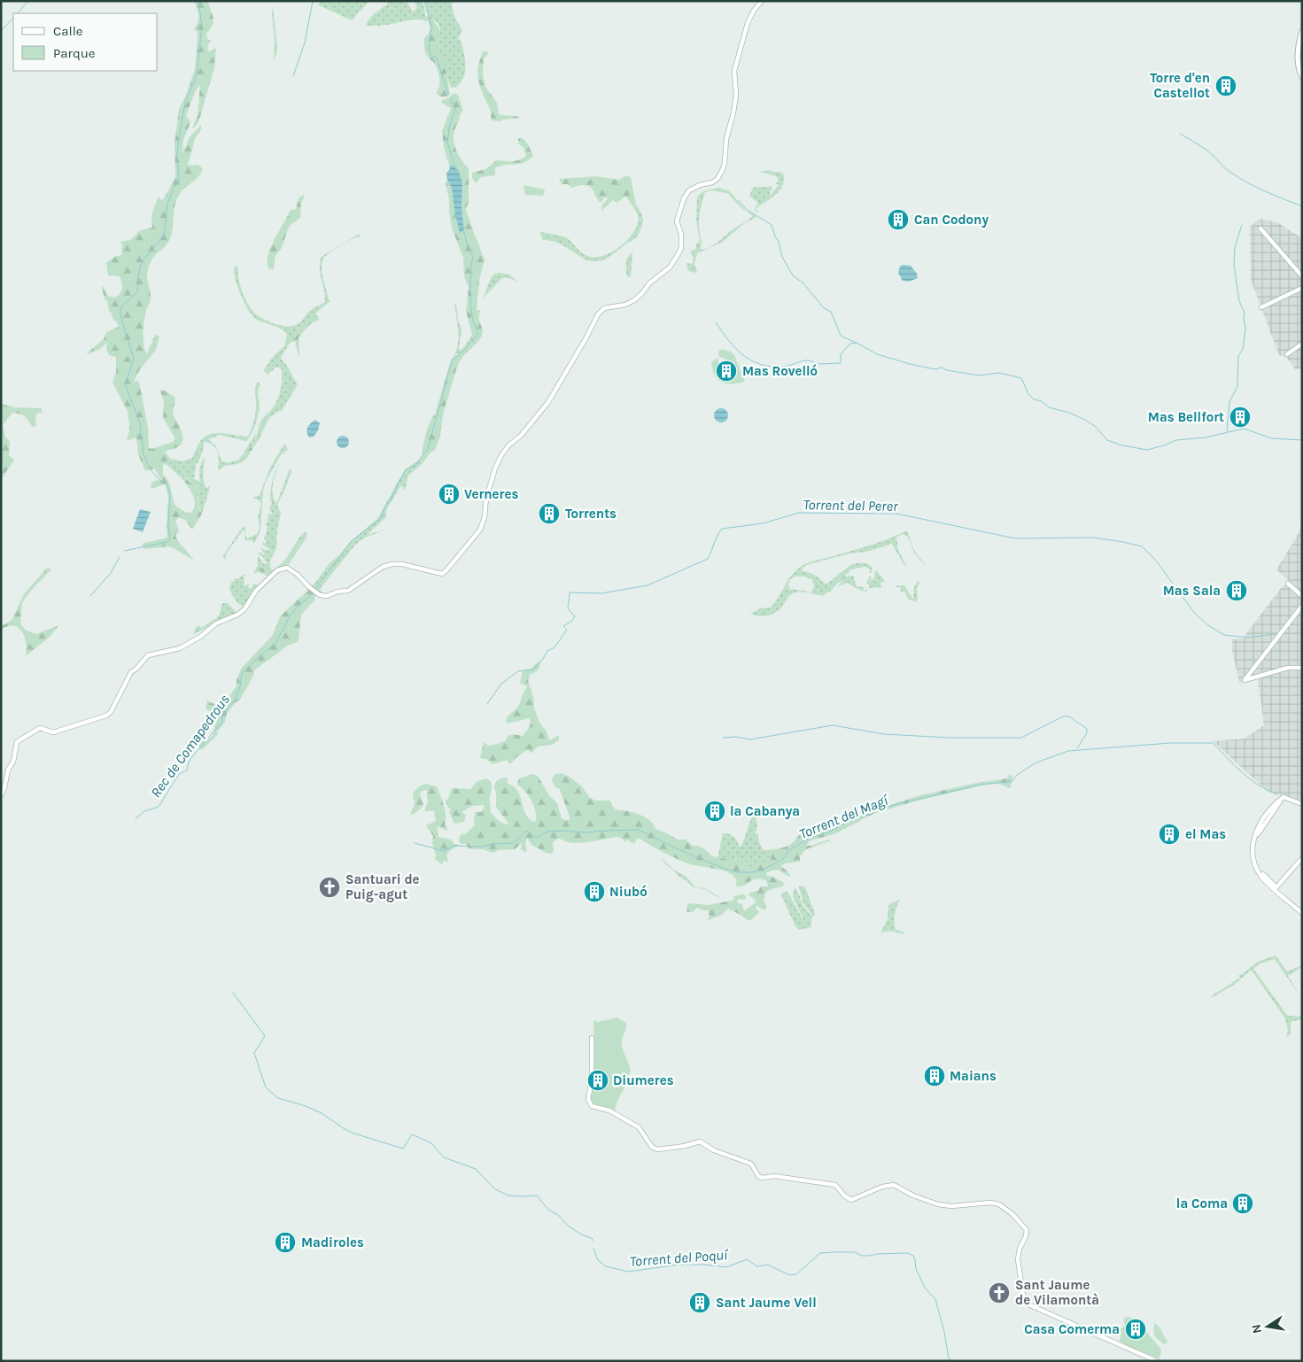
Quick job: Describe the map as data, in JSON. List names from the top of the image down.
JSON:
{
  "water": [
    "Torrent del Perer",
    "Rec de Comapedrous",
    "Torrent del Magí",
    "Torrent del Poquí"
  ],
  "places": {
    "building": [
      "Torre d'en Castellot",
      "Can Codony",
      "Mas Rovelló",
      "Mas Bellfort",
      "Verneres",
      "Torrents",
      "Mas Sala",
      "la Cabanya",
      "el Mas",
      "Niubó",
      "Maians",
      "Diumeres",
      "la Coma",
      "Madiroles",
      "Sant Jaume Vell",
      "Casa Comerma"
    ],
    "church": ["Santuari de Puig-agut", "Sant Jaume de Vilamontà"]
  },
  "legend": ["Calle", "Parque"],
  "north": "left"
}
